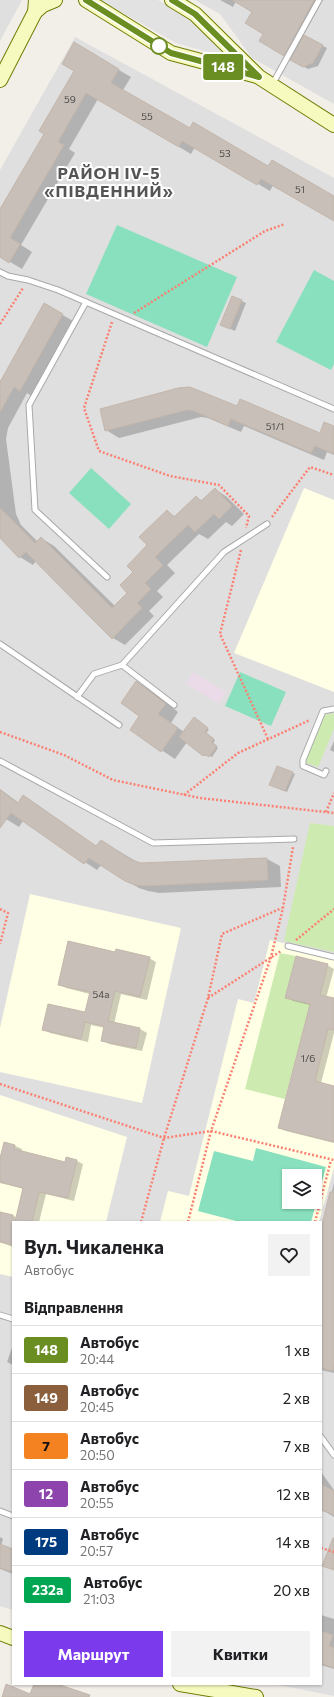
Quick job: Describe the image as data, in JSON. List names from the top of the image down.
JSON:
{
  "districts": ["РАЙОН IV-5 «ПІВДЕННИЙ»"],
  "lines": ["bus line 148"],
  "house_numbers": [
    "59",
    "55",
    "53",
    "51",
    "51/1",
    "54а",
    "1/6"
  ],
  "page": {
    "on_map": "148",
    "heading": [
      ["Вул. Чикаленка", "Автобус"],
      "Відправлення"
    ],
    "list": [
      {
        "mark": "148",
        "name": "Автобус",
        "note": "20:44",
        "value": "1 хв"
      },
      {
        "mark": "149",
        "name": "Автобус",
        "note": "20:45",
        "value": "2 хв"
      },
      {
        "mark": "7",
        "name": "Автобус",
        "note": "20:50",
        "value": "7 хв"
      },
      {
        "mark": "12",
        "name": "Автобус",
        "note": "20:55",
        "value": "12 хв"
      },
      {
        "mark": "175",
        "name": "Автобус",
        "note": "20:57",
        "value": "14 хв"
      },
      {
        "mark": "232а",
        "name": "Автобус",
        "note": "21:03",
        "value": "20 хв"
      }
    ],
    "buttons": ["Маршрут", "Квитки"]
  }
}
